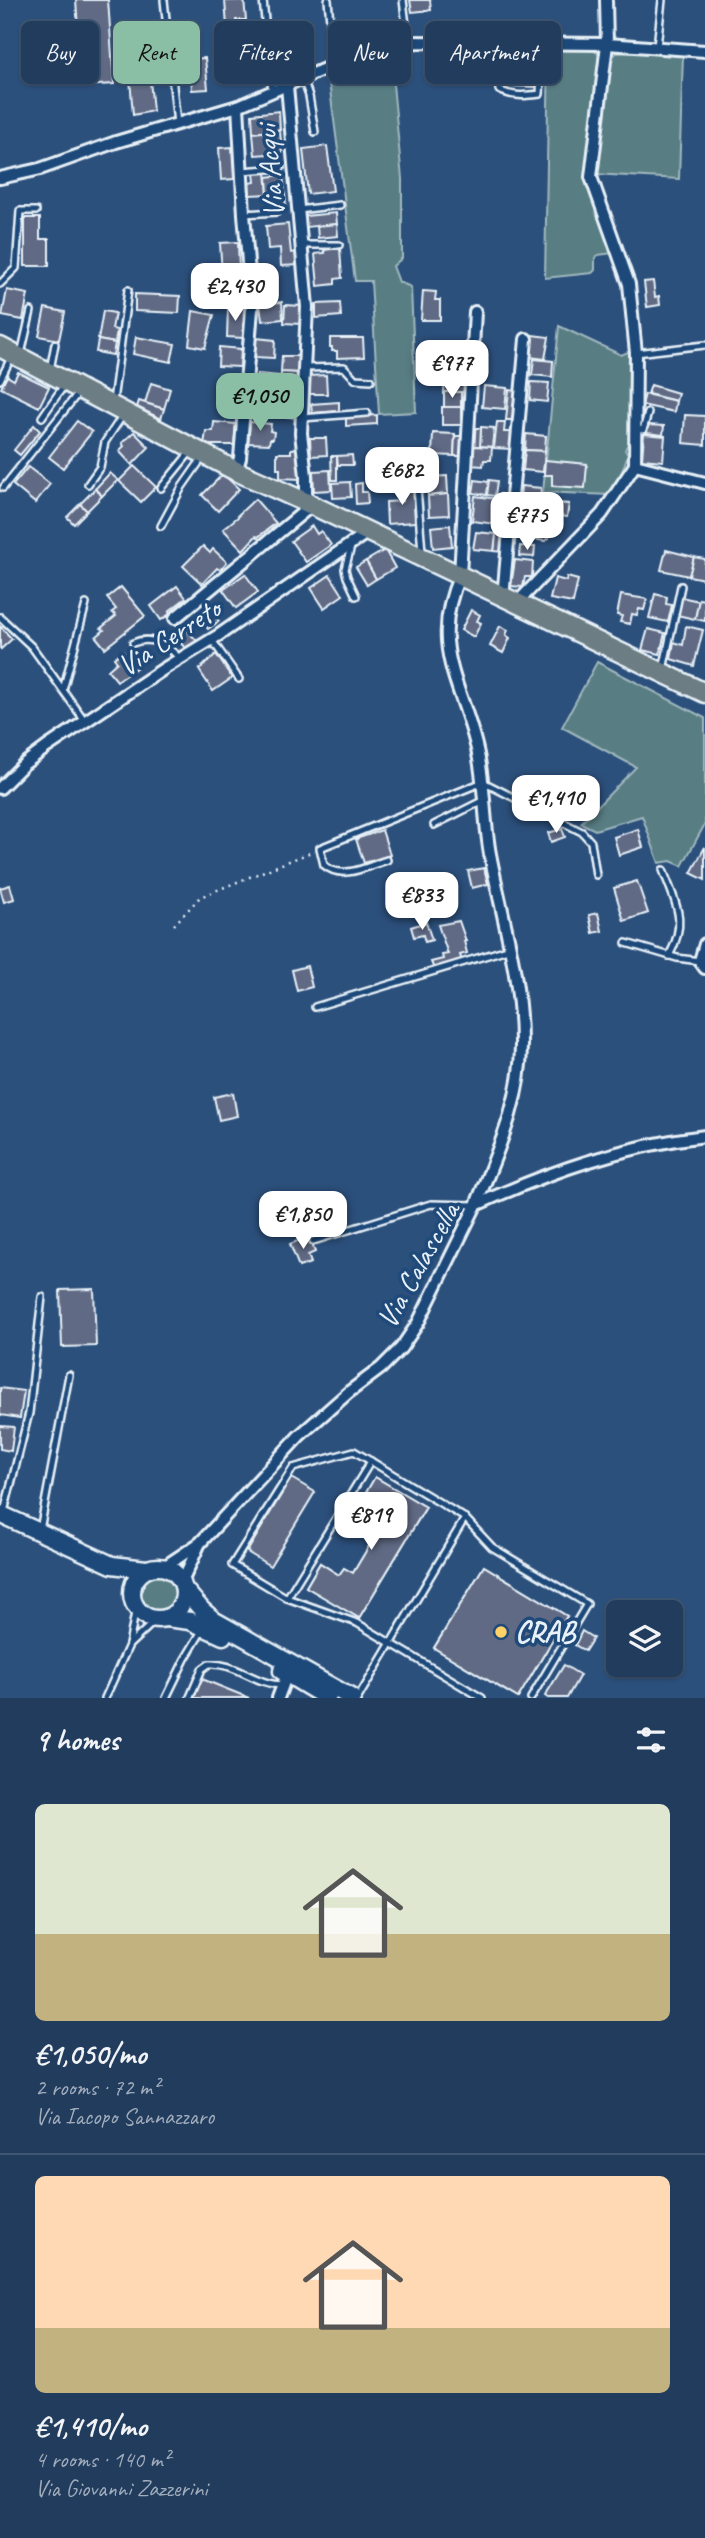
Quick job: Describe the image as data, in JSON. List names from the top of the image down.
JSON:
{
  "streets": {
    "street": ["Via Acqui", "Via Cerreto", "Via Calascella"]
  },
  "places": ["CRAB"],
  "page": {
    "chip": [
      "Buy",
      "Rent",
      "Filters",
      "New",
      "Apartment"
    ],
    "price": [
      "€2,430",
      "€977",
      "€1,050",
      "€682",
      "€775",
      "€1,410",
      "€833",
      "€1,850",
      "€819"
    ],
    "heading": "9 homes",
    "list": [
      {
        "name": "€1,050/mo",
        "note": "2 rooms · 72 m² · Via Iacopo Sannazzaro"
      },
      {
        "name": "€1,410/mo",
        "note": "4 rooms · 140 m² · Via Giovanni Zazzerini"
      }
    ]
  }
}
